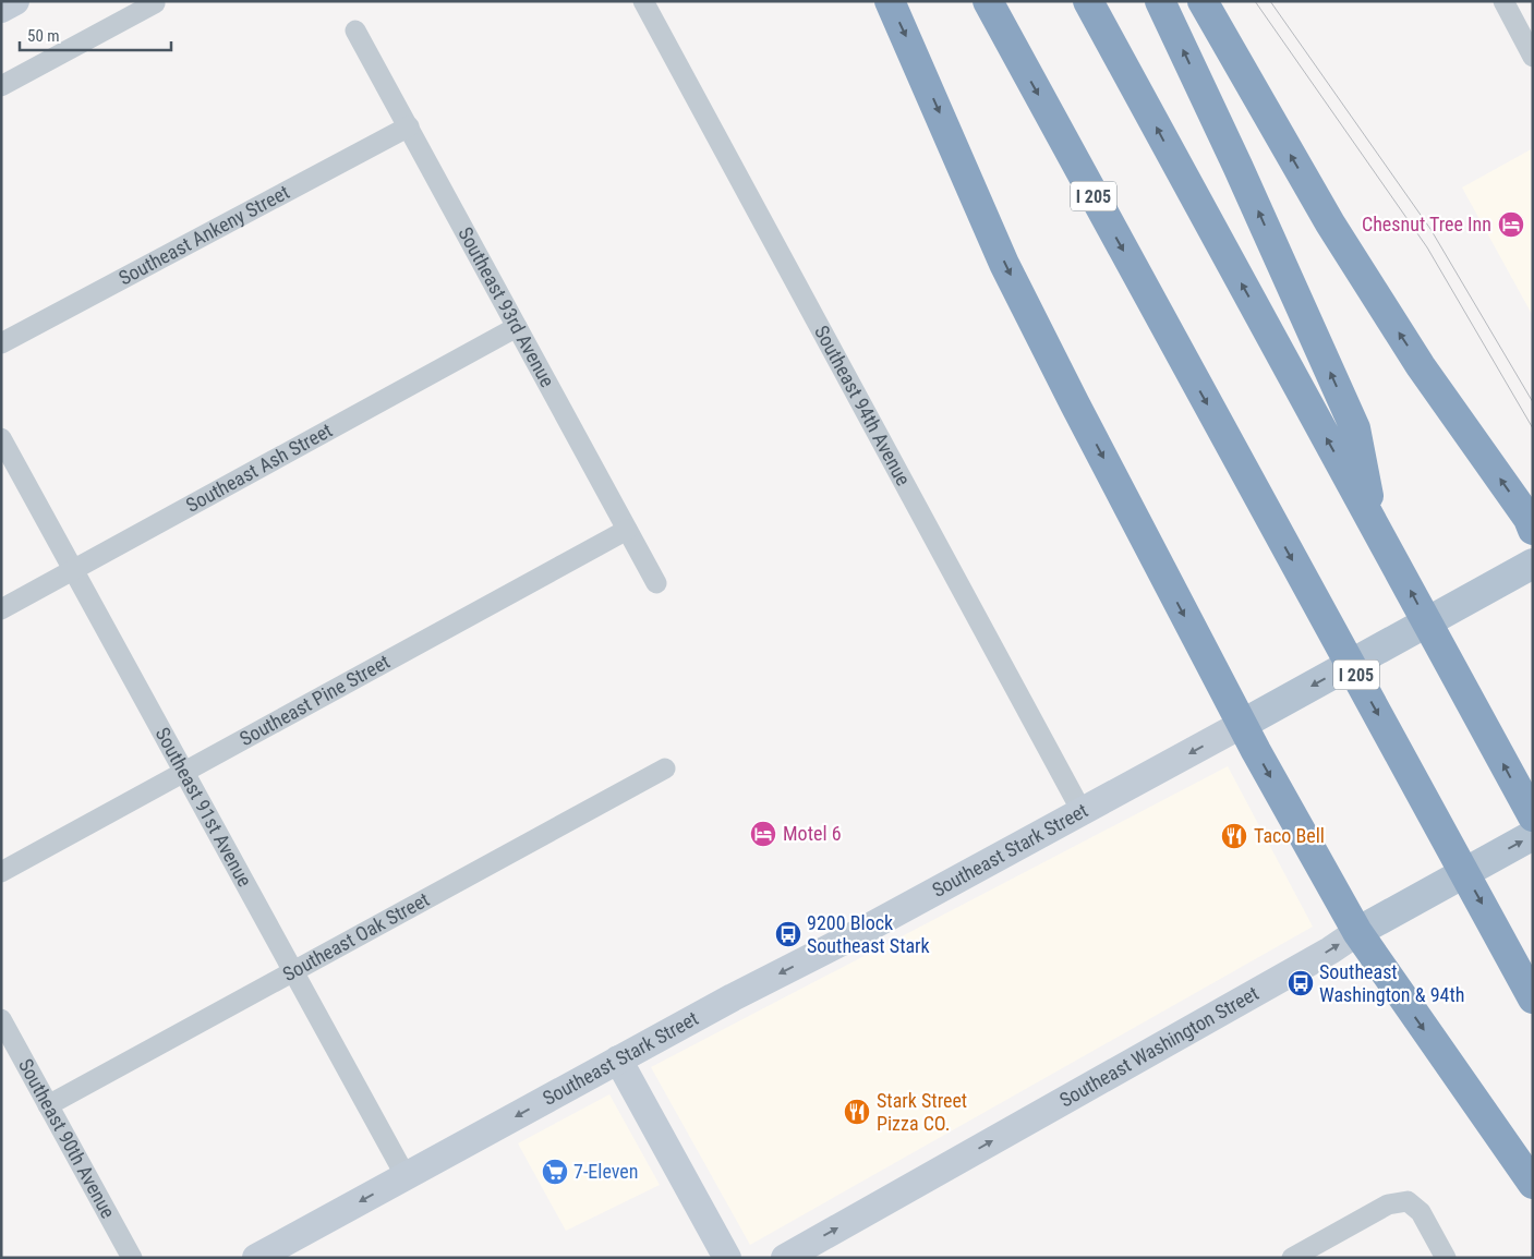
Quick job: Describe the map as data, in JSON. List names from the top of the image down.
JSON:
{
  "streets": {
    "highway": ["I 205"],
    "main road": ["Southeast Stark Street", "Southeast Washington Street"],
    "street": [
      "Southeast Ankeny Street",
      "Southeast 93rd Avenue",
      "Southeast 94th Avenue",
      "Southeast Ash Street",
      "Southeast Pine Street",
      "Southeast 91st Avenue",
      "Southeast Oak Street",
      "Southeast 90th Avenue"
    ]
  },
  "crossings": [
    ["Southeast Ankeny Street", "Southeast 93rd Avenue"],
    ["Southeast 93rd Avenue", "Southeast Ash Street"],
    ["Southeast 93rd Avenue", "Southeast Pine Street"],
    ["Southeast 94th Avenue", "Southeast Stark Street"],
    ["Southeast Ash Street", "Southeast 91st Avenue"],
    ["Southeast Pine Street", "Southeast 91st Avenue"],
    ["Southeast 91st Avenue", "Southeast Stark Street"],
    ["Southeast 91st Avenue", "Southeast Oak Street"],
    ["Southeast Oak Street", "Southeast 90th Avenue"]
  ],
  "one_way": ["Southeast Stark Street", "Southeast Washington Street"],
  "places": {
    "hotel": ["Chesnut Tree Inn", "Motel 6"],
    "restaurant": ["Taco Bell", "Stark Street Pizza CO."],
    "bus stop": ["9200 Block Southeast Stark", "Southeast Washington & 94th"],
    "supermarket": ["7-Eleven"]
  },
  "scale_bar": "50 m"
}
